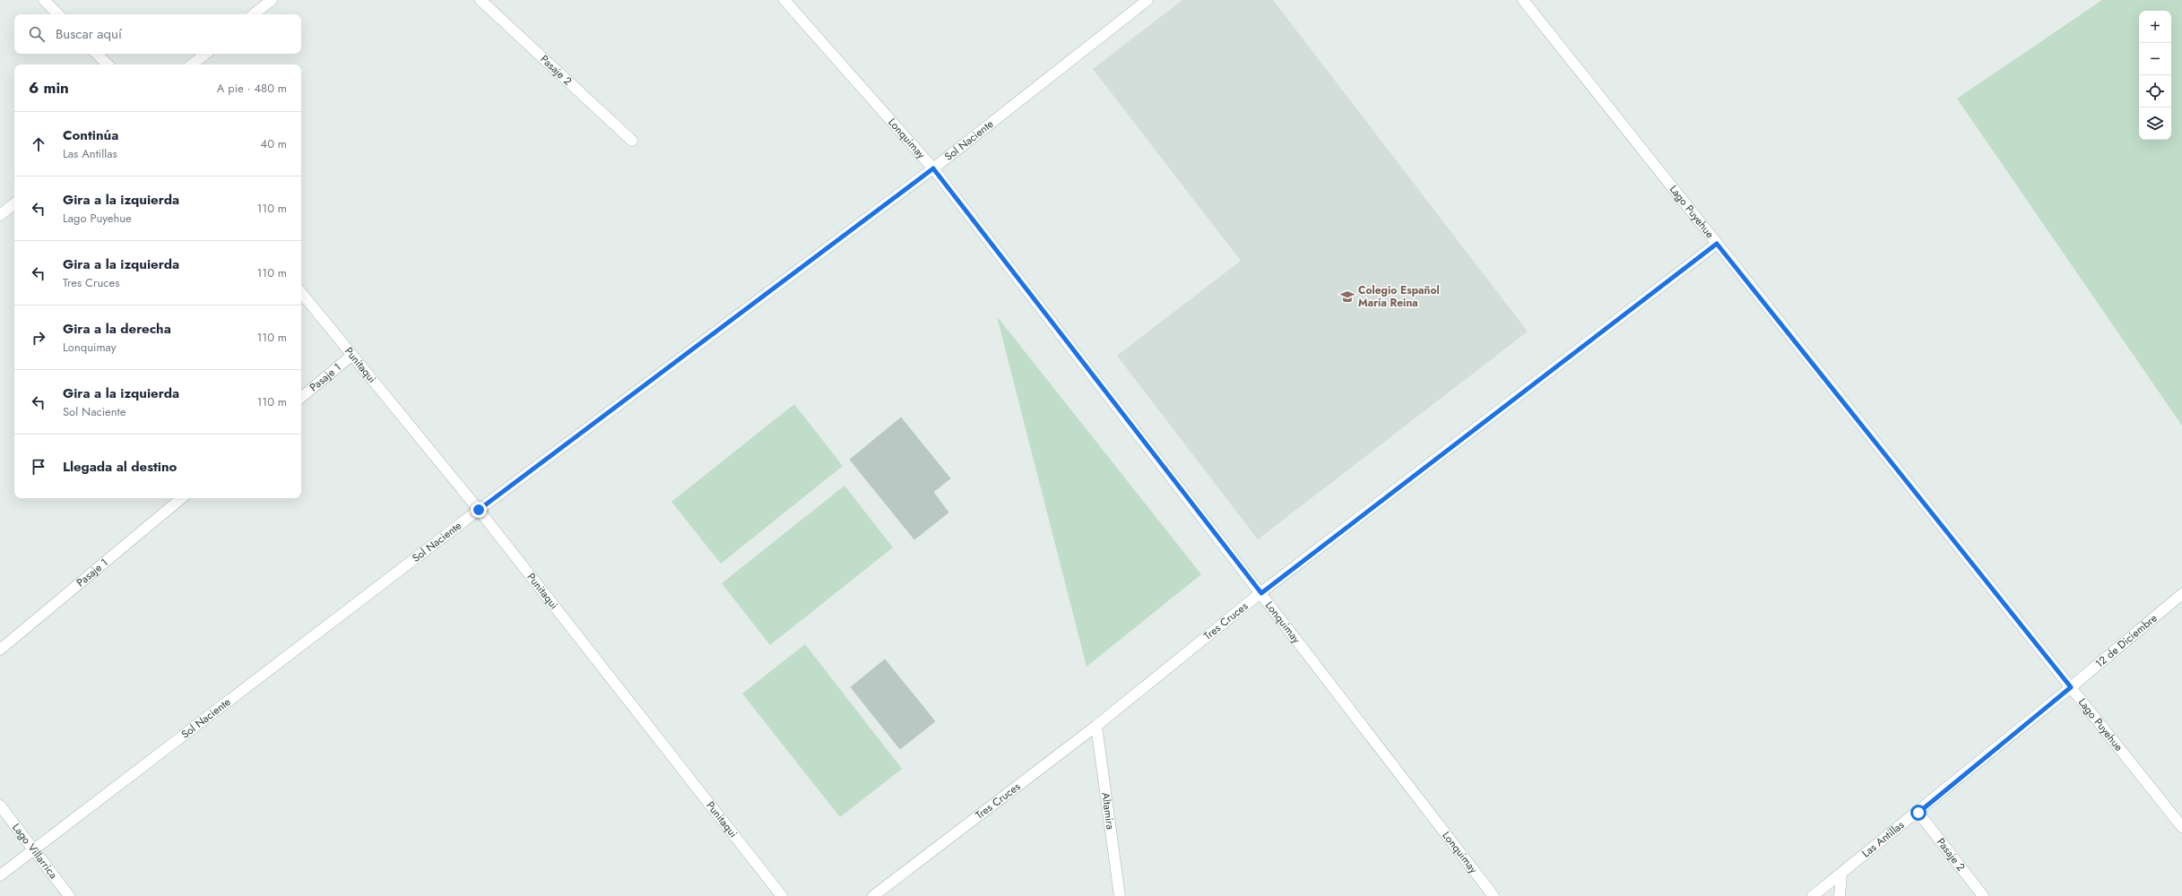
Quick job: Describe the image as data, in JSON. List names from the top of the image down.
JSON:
{
  "streets": {
    "street": [
      "Pasaje 2",
      "Lonquimay",
      "Sol Naciente",
      "Lago Puyehue",
      "Punitaqui",
      "Pasaje 1",
      "Tres Cruces",
      "12 de Diciembre",
      "Altamira",
      "Las Antillas",
      "Lago Villarrica"
    ]
  },
  "crossings": [
    ["Pasaje 2", "Las Antillas"],
    ["Lonquimay", "Sol Naciente"],
    ["Lonquimay", "Tres Cruces"],
    ["Sol Naciente", "Punitaqui"],
    ["Sol Naciente", "Lago Villarrica"],
    ["Lago Puyehue", "Tres Cruces"],
    ["Lago Puyehue", "12 de Diciembre"],
    ["Lago Puyehue", "Las Antillas"],
    ["Punitaqui", "Pasaje 1"],
    ["Tres Cruces", "Altamira"],
    ["12 de Diciembre", "Las Antillas"]
  ],
  "places": {
    "school or university": ["Colegio Español María Reina"]
  },
  "page": {
    "map_buttons": ["+", "−"],
    "search": "Buscar aquí",
    "heading": ["6 min", "A pie · 480 m"],
    "list": [
      ["Continúa", "Las Antillas", "40 m"],
      ["Gira a la izquierda", "Lago Puyehue", "110 m"],
      ["Gira a la izquierda", "Tres Cruces", "110 m"],
      ["Gira a la derecha", "Lonquimay", "110 m"],
      ["Gira a la izquierda", "Sol Naciente", "110 m"],
      "Llegada al destino"
    ]
  }
}
